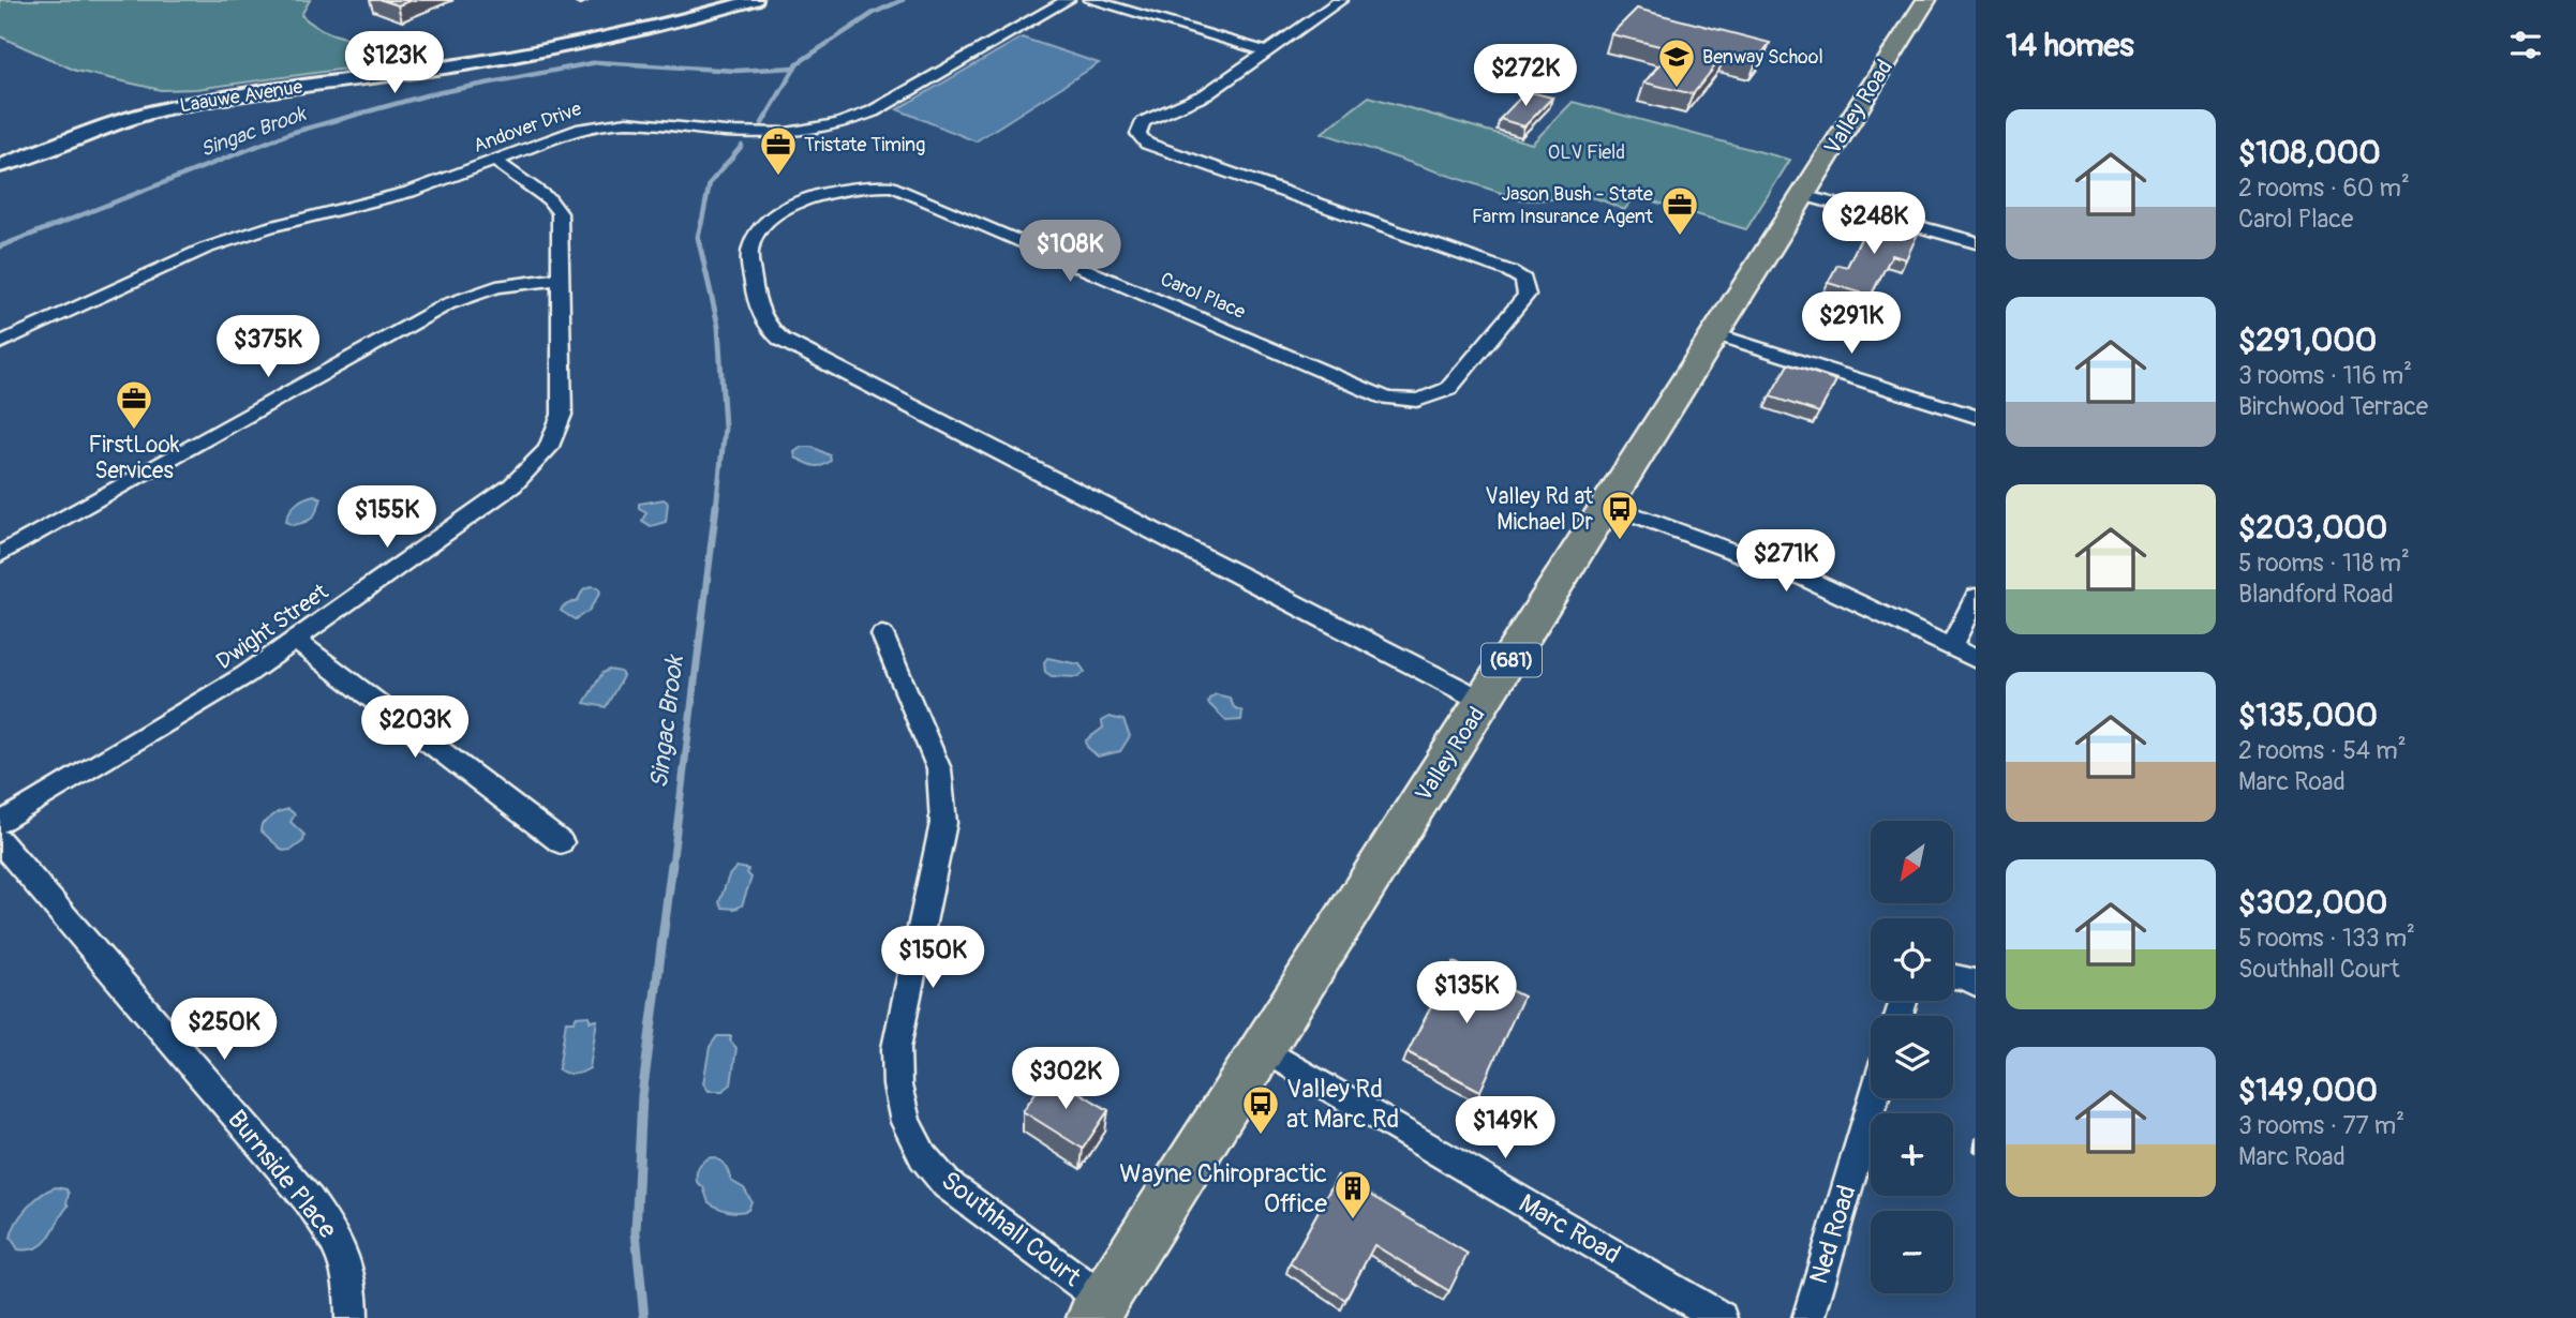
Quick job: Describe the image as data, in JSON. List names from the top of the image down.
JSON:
{
  "streets": {
    "main road": ["Valley Road", "(681)"],
    "street": [
      "Laauwe Avenue",
      "Andover Drive",
      "Carol Place",
      "Dwight Street",
      "Burnside Place",
      "Southhall Court",
      "Marc Road",
      "Ned Road"
    ]
  },
  "crossings": [
    ["Valley Road", "Carol Place"],
    ["Valley Road", "Southhall Court"],
    ["Valley Road", "Marc Road"],
    ["Andover Drive", "Dwight Street"]
  ],
  "water": ["Singac Brook"],
  "parks": ["OLV Field"],
  "places": {
    "school or university": ["Benway School"],
    "office": ["Tristate Timing", "Jason Bush - State Farm Insurance Agent", "FirstLook Services"],
    "bus stop": ["Valley Rd at Michael Dr", "Valley Rd at Marc Rd"],
    "building": ["Wayne Chiropractic Office"]
  },
  "north": "bottom left",
  "page": {
    "heading": "14 homes",
    "price": [
      "$123K",
      "$272K",
      "$248K",
      "$108K",
      "$291K",
      "$375K",
      "$155K",
      "$271K",
      "$203K",
      "$150K",
      "$135K",
      "$250K",
      "$302K",
      "$149K"
    ],
    "list": [
      {
        "name": "$108,000",
        "note": "2 rooms · 60 m² · Carol Place"
      },
      {
        "name": "$291,000",
        "note": "3 rooms · 116 m² · Birchwood Terrace"
      },
      {
        "name": "$203,000",
        "note": "5 rooms · 118 m² · Blandford Road"
      },
      {
        "name": "$135,000",
        "note": "2 rooms · 54 m² · Marc Road"
      },
      {
        "name": "$302,000",
        "note": "5 rooms · 133 m² · Southhall Court"
      },
      {
        "name": "$149,000",
        "note": "3 rooms · 77 m² · Marc Road"
      }
    ],
    "map_buttons": ["+", "−"]
  }
}
